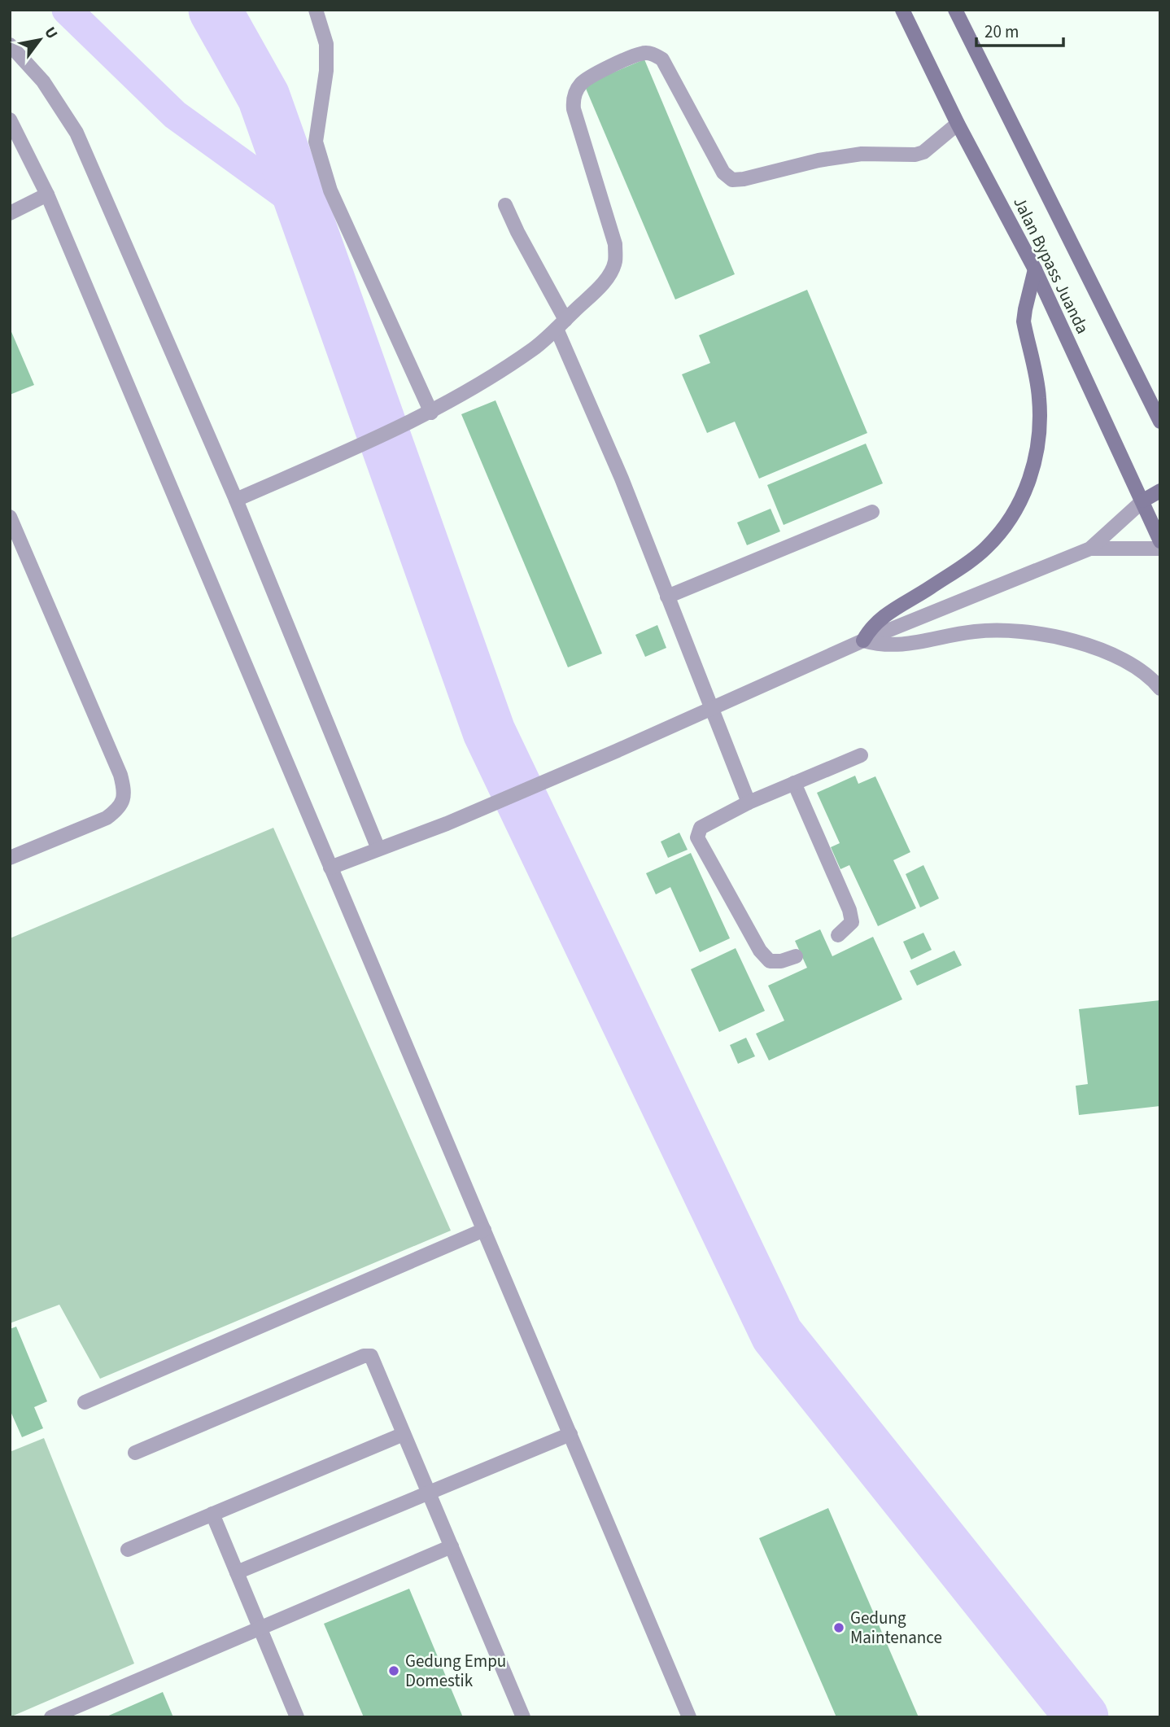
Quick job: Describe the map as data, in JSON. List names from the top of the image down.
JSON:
{
  "streets": {
    "main road": ["Jalan Bypass Juanda"]
  },
  "places": ["Gedung Maintenance", "Gedung Empu Domestik"],
  "scale_bar": "20 m",
  "north": "top right"
}
